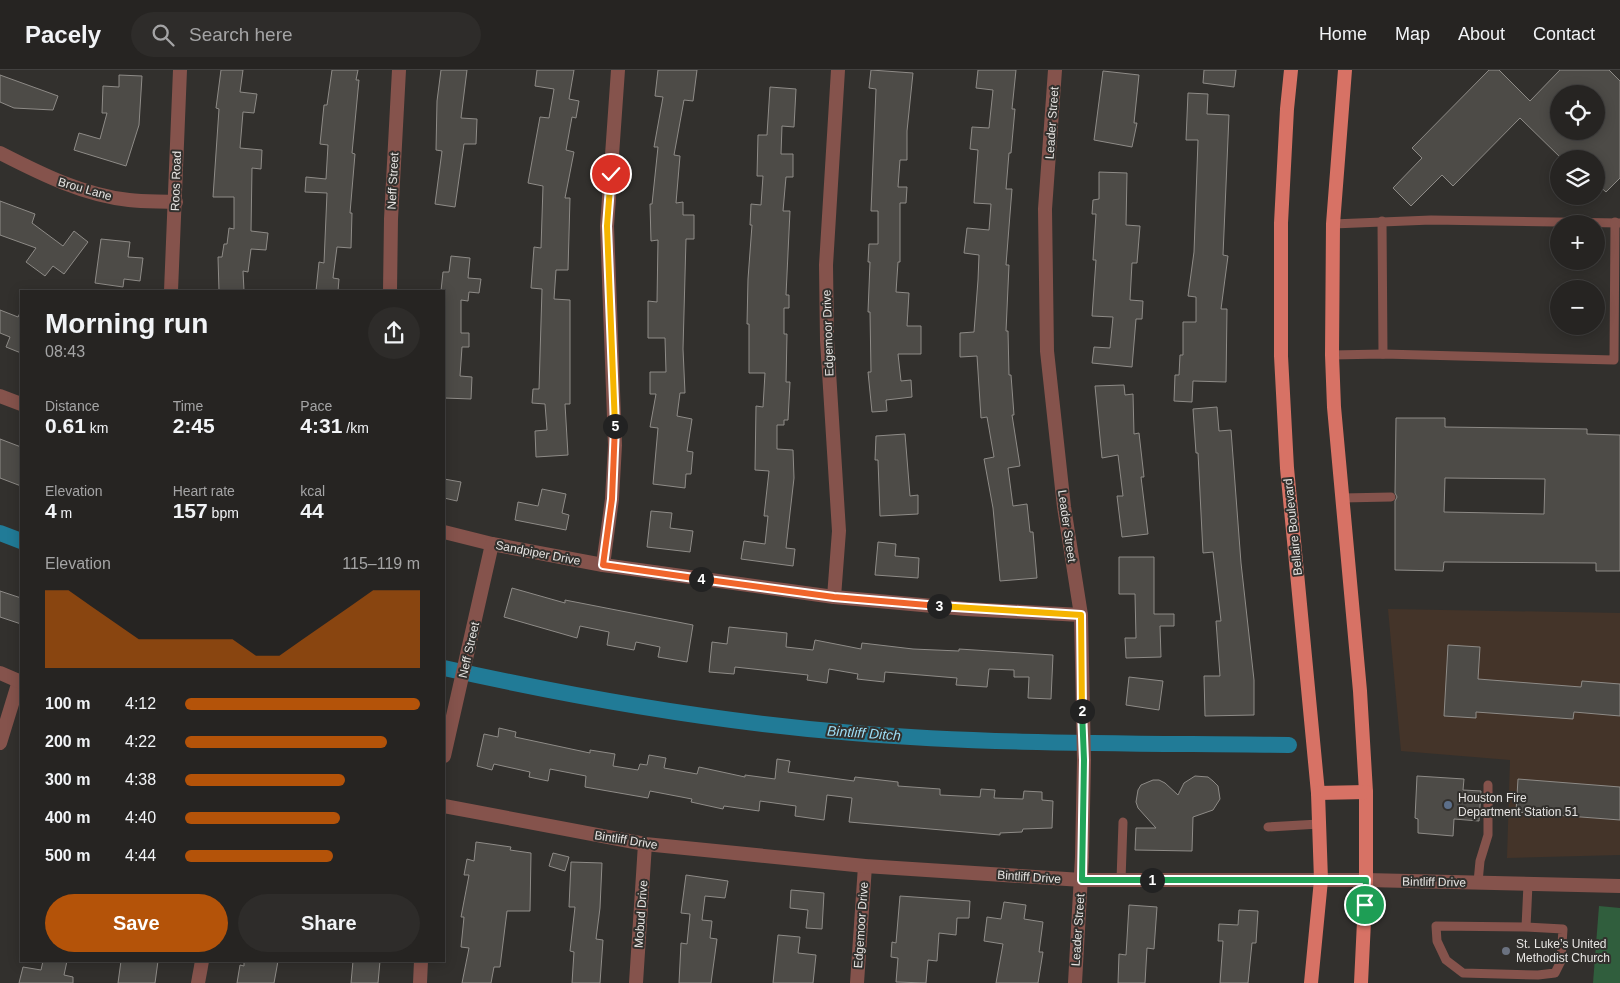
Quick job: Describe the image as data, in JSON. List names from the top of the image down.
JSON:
{
  "streets": {
    "main road": ["Bellaire Boulevard"],
    "street": [
      "Leader Street",
      "Roos Road",
      "Neff Street",
      "Brou Lane",
      "Edgemoor Drive",
      "Sandpiper Drive",
      "Bintliff Drive",
      "Mobud Drive"
    ]
  },
  "crossings": [
    ["Leader Street", "Sandpiper Drive"],
    ["Leader Street", "Bintliff Drive"],
    ["Roos Road", "Brou Lane"],
    ["Neff Street", "Sandpiper Drive"],
    ["Edgemoor Drive", "Sandpiper Drive"],
    ["Edgemoor Drive", "Bintliff Drive"],
    ["Bellaire Boulevard", "Bintliff Drive"],
    ["Bintliff Drive", "Mobud Drive"]
  ],
  "water": ["Bintliff Ditch"],
  "places": ["Houston Fire Department Station 51", "St. Luke’s United Methodist Church"],
  "page": {
    "header": "Pacely",
    "search": "Search here",
    "nav": [
      "Home",
      "Map",
      "About",
      "Contact"
    ],
    "map_buttons": ["+", "−"],
    "heading": ["Morning run", "08:43"],
    "stats": [
      ["Distance", "0.61 km"],
      ["Time", "2:45"],
      ["Pace", "4:31 /km"],
      ["Elevation", "4 m"],
      ["Heart rate", "157 bpm"],
      ["kcal", "44"]
    ],
    "pins": [
      "5",
      "4",
      "3",
      "2",
      "1"
    ],
    "chart": ["Elevation", "115–119 m"],
    "list": [
      {
        "name": "100 m",
        "note": "4:12"
      },
      {
        "name": "200 m",
        "note": "4:22"
      },
      {
        "name": "300 m",
        "note": "4:38"
      },
      {
        "name": "400 m",
        "note": "4:40"
      },
      {
        "name": "500 m",
        "note": "4:44"
      }
    ],
    "buttons": ["Save", "Share"]
  }
}
